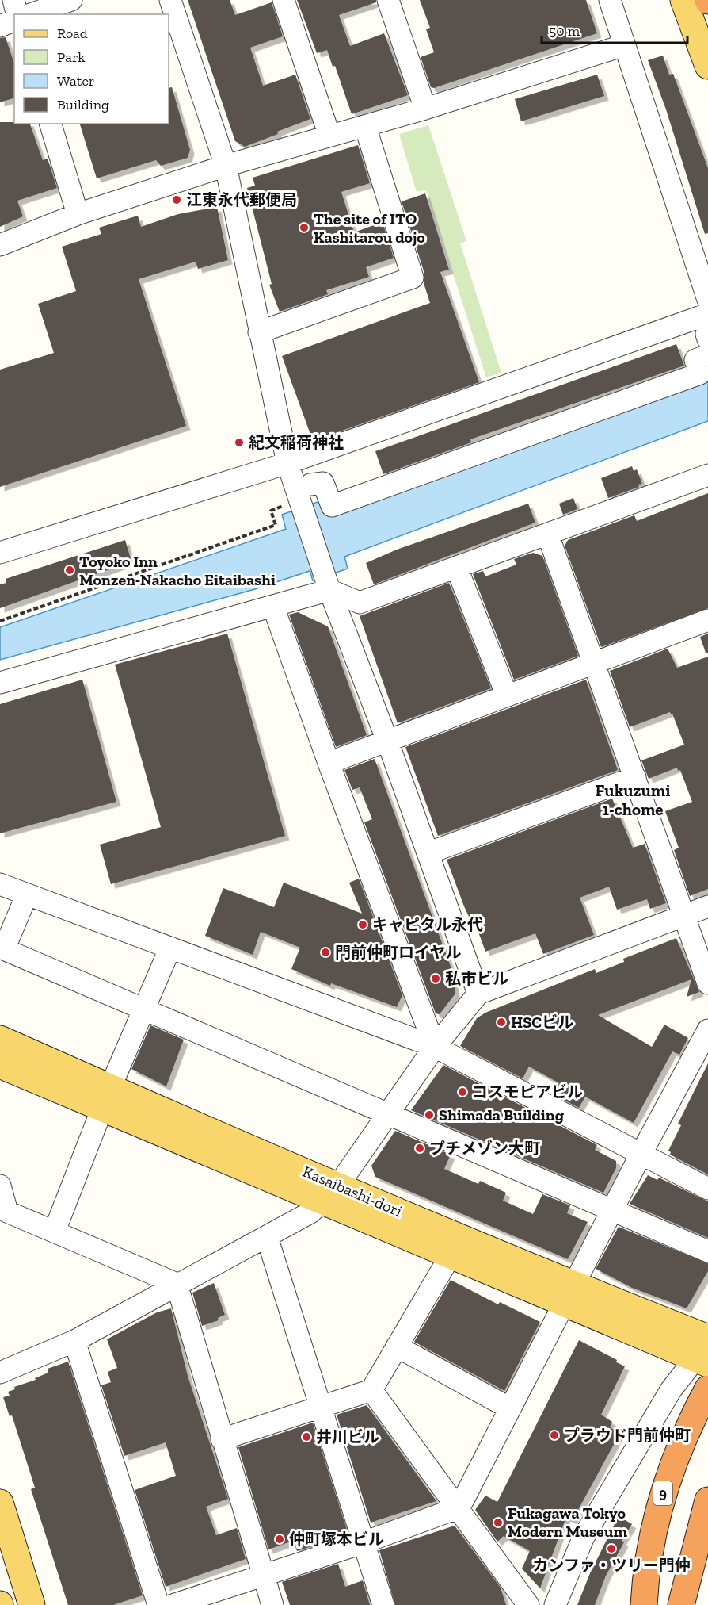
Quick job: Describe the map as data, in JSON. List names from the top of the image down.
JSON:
{
  "streets": {
    "highway": ["9"],
    "main road": ["Kasaibashi-dori"]
  },
  "districts": ["Fukuzumi 1-chome"],
  "places": [
    "江東永代郵便局",
    "The site of ITO Kashitarou dojo",
    "紀文稲荷神社",
    "Toyoko Inn Monzen-Nakacho Eitaibashi",
    "キャピタル永代",
    "門前仲町ロイヤル",
    "私市ビル",
    "HSCビル",
    "コスモピアビル",
    "Shimada Building",
    "プチメゾン大町",
    "プラウド門前仲町",
    "井川ビル",
    "Fukagawa Tokyo Modern Museum",
    "仲町塚本ビル",
    "カンファ・ツリー門仲"
  ],
  "legend": [
    "Road",
    "Park",
    "Water",
    "Building"
  ],
  "scale_bar": "50 m"
}
